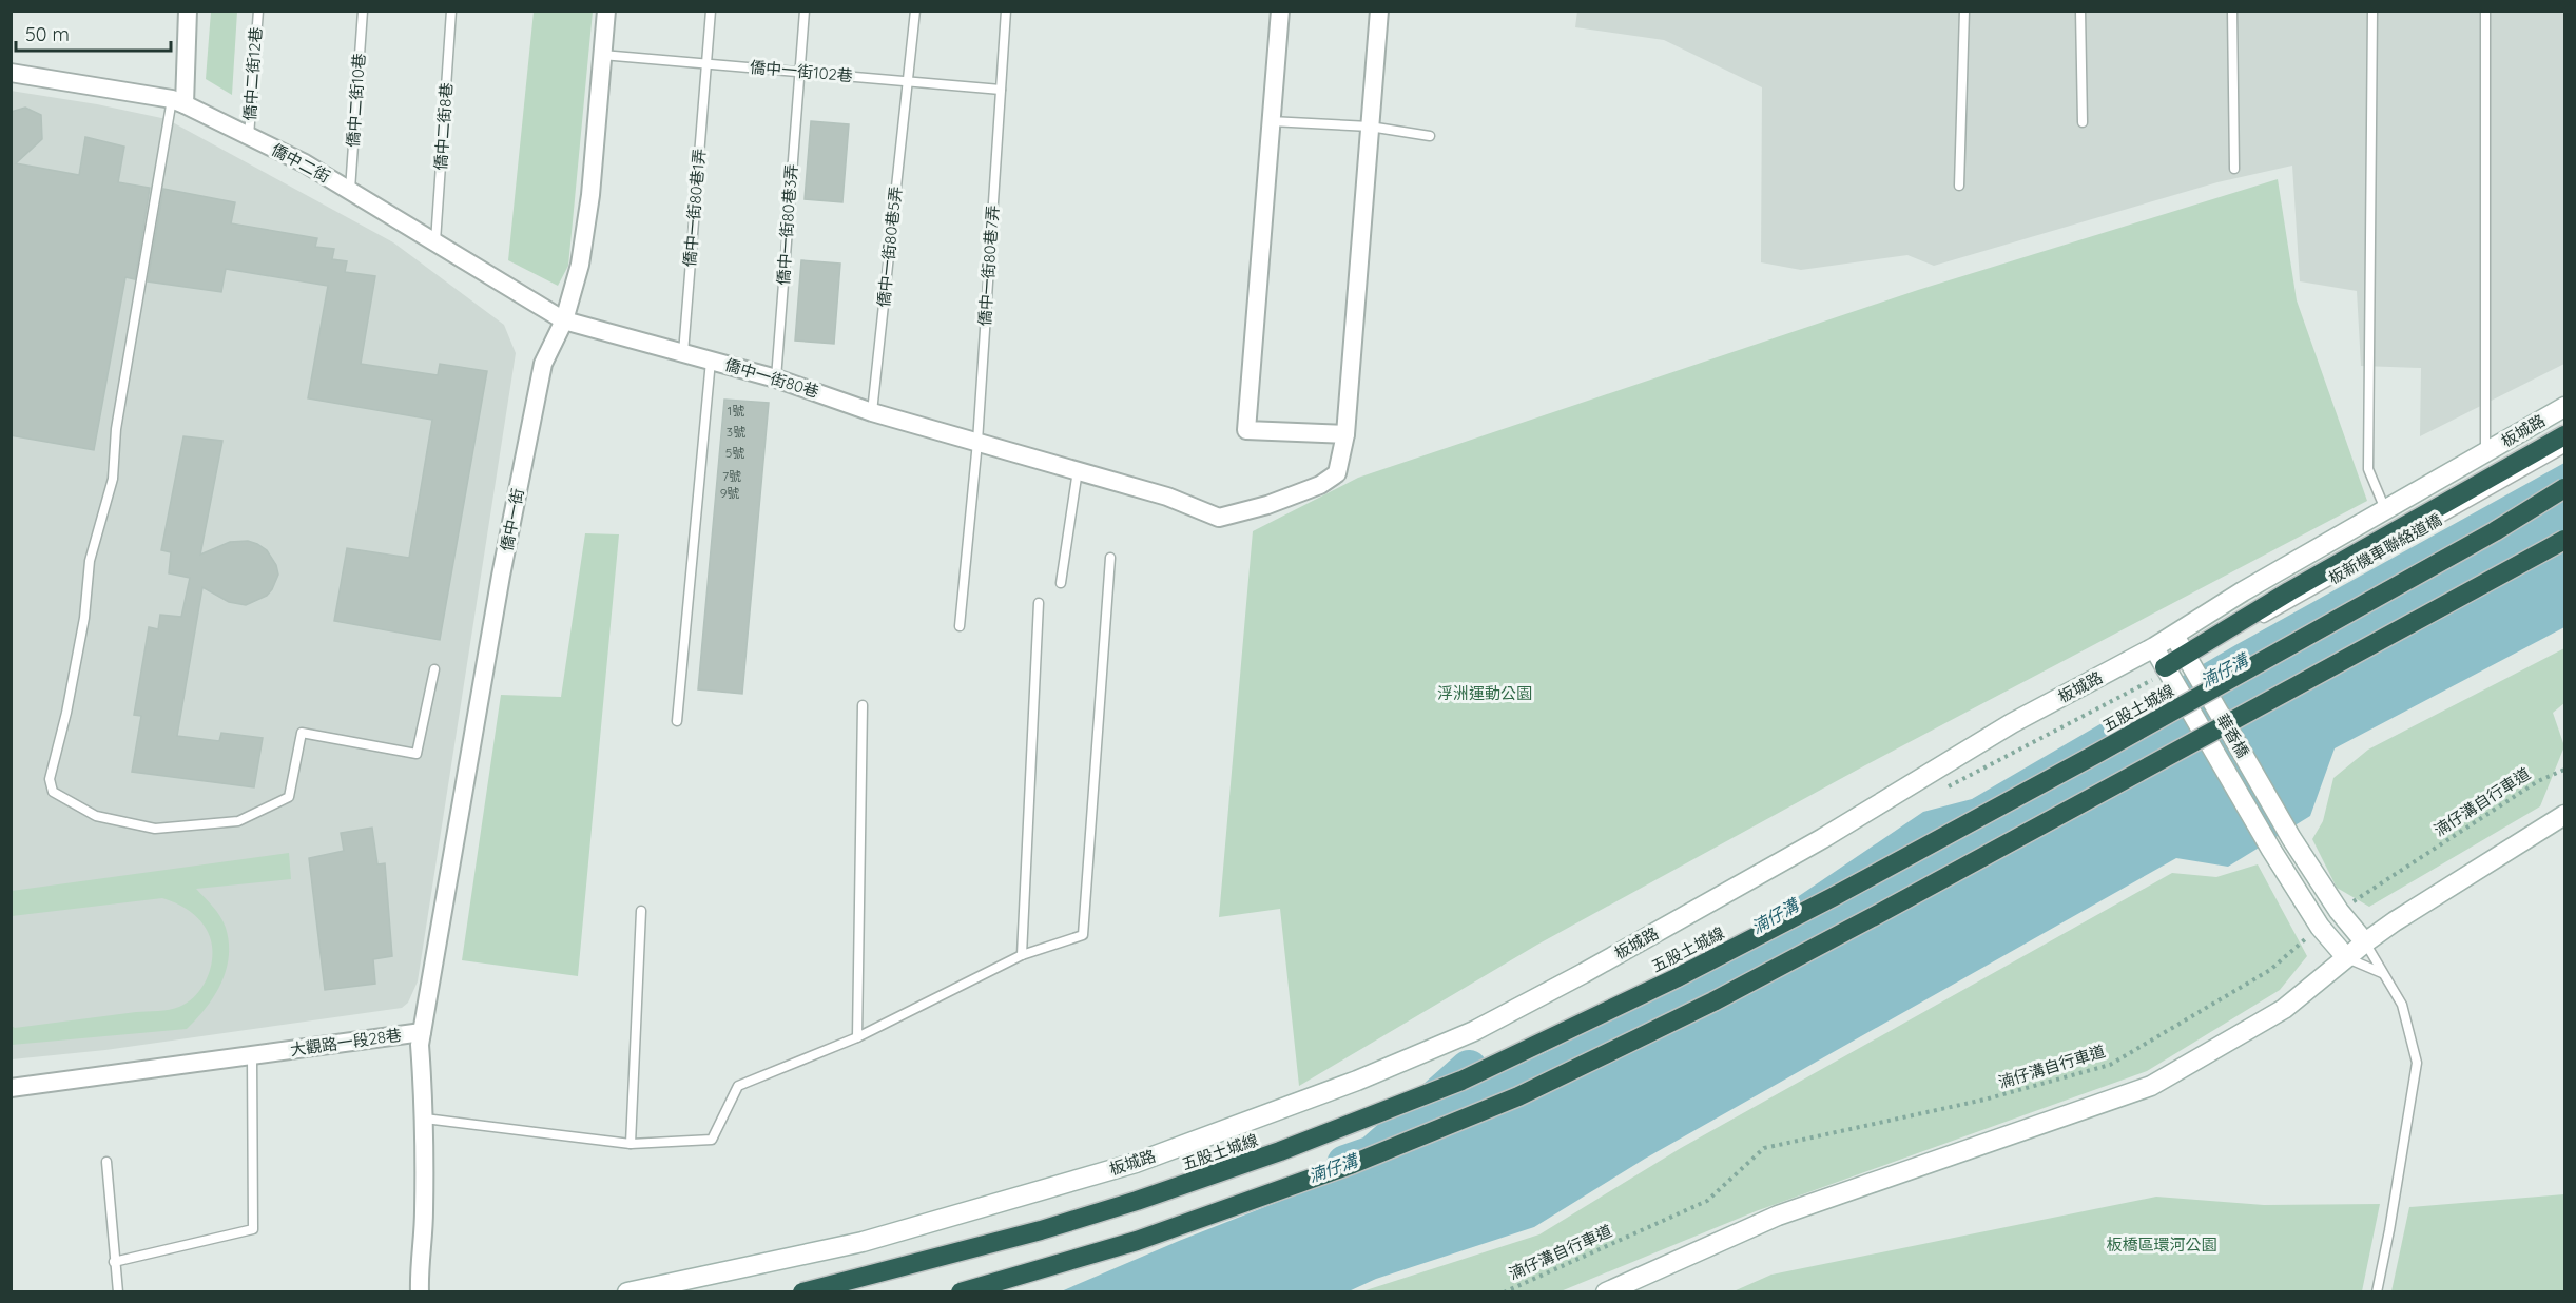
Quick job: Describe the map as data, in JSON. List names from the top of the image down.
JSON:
{
  "streets": {
    "highway": ["五股土城線"],
    "street": [
      "僑中二街",
      "僑中一街80巷",
      "板城路",
      "僑中一街",
      "華香橋",
      "大觀路一段28巷"
    ],
    "lane": [
      "僑中一街102巷",
      "僑中二街12巷",
      "僑中二街10巷",
      "僑中二街8巷",
      "僑中一街80巷1弄",
      "僑中一街80巷3弄",
      "僑中一街80巷5弄",
      "僑中一街80巷7弄",
      "板新機車聯絡道橋"
    ],
    "path": ["湳仔溝自行車道"]
  },
  "crossings": [
    ["僑中一街102巷", "僑中一街80巷1弄"],
    ["僑中一街102巷", "僑中一街80巷3弄"],
    ["僑中一街102巷", "僑中一街80巷5弄"],
    ["僑中一街102巷", "僑中一街80巷7弄"],
    ["僑中一街102巷", "僑中一街"],
    ["僑中二街12巷", "僑中二街"],
    ["僑中二街10巷", "僑中二街"],
    ["僑中二街8巷", "僑中二街"],
    ["僑中二街", "僑中一街80巷"],
    ["僑中二街", "僑中一街"],
    ["僑中一街80巷1弄", "僑中一街80巷"],
    ["僑中一街80巷3弄", "僑中一街80巷"],
    ["僑中一街80巷5弄", "僑中一街80巷"],
    ["僑中一街80巷7弄", "僑中一街80巷"],
    ["僑中一街80巷", "僑中一街"],
    ["板城路", "華香橋"],
    ["僑中一街", "大觀路一段28巷"],
    ["華香橋", "湳仔溝自行車道"]
  ],
  "water": ["湳仔溝"],
  "parks": ["浮洲運動公園", "板橋區環河公園"],
  "house_numbers": [
    "1號",
    "3號",
    "5號",
    "7號",
    "9號"
  ],
  "scale_bar": "50 m"
}
